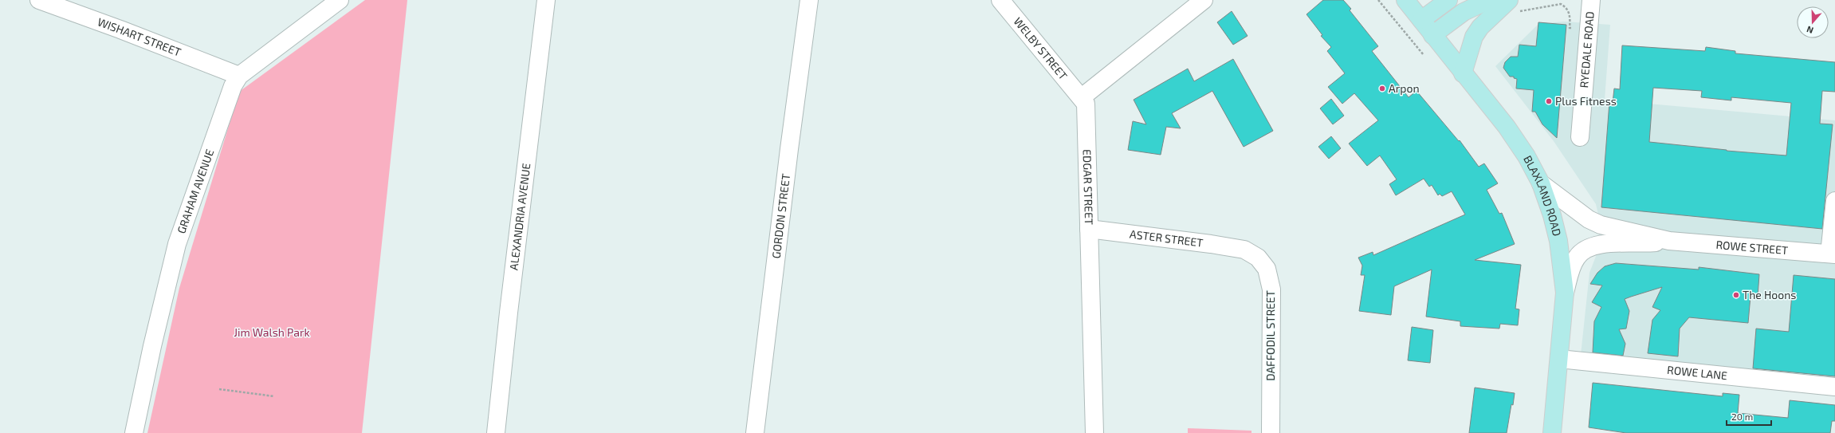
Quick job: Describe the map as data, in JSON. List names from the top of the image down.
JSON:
{
  "streets": {
    "main road": ["BLAXLAND ROAD"],
    "street": [
      "WISHART STREET",
      "WELBY STREET",
      "RYEDALE ROAD",
      "EDGAR STREET",
      "GRAHAM AVENUE",
      "ALEXANDRIA AVENUE",
      "GORDON STREET",
      "ASTER STREET",
      "ROWE STREET",
      "DAFFODIL STREET",
      "ROWE LANE"
    ]
  },
  "crossings": [
    ["WISHART STREET", "GRAHAM AVENUE"],
    ["WELBY STREET", "EDGAR STREET"],
    ["EDGAR STREET", "ASTER STREET"],
    ["BLAXLAND ROAD", "ROWE STREET"],
    ["BLAXLAND ROAD", "ROWE LANE"],
    ["ASTER STREET", "DAFFODIL STREET"]
  ],
  "parks": ["Jim Walsh Park"],
  "places": ["Arpon", "Plus Fitness", "The Hoons"],
  "scale_bar": "20 m",
  "north": "bottom"
}
